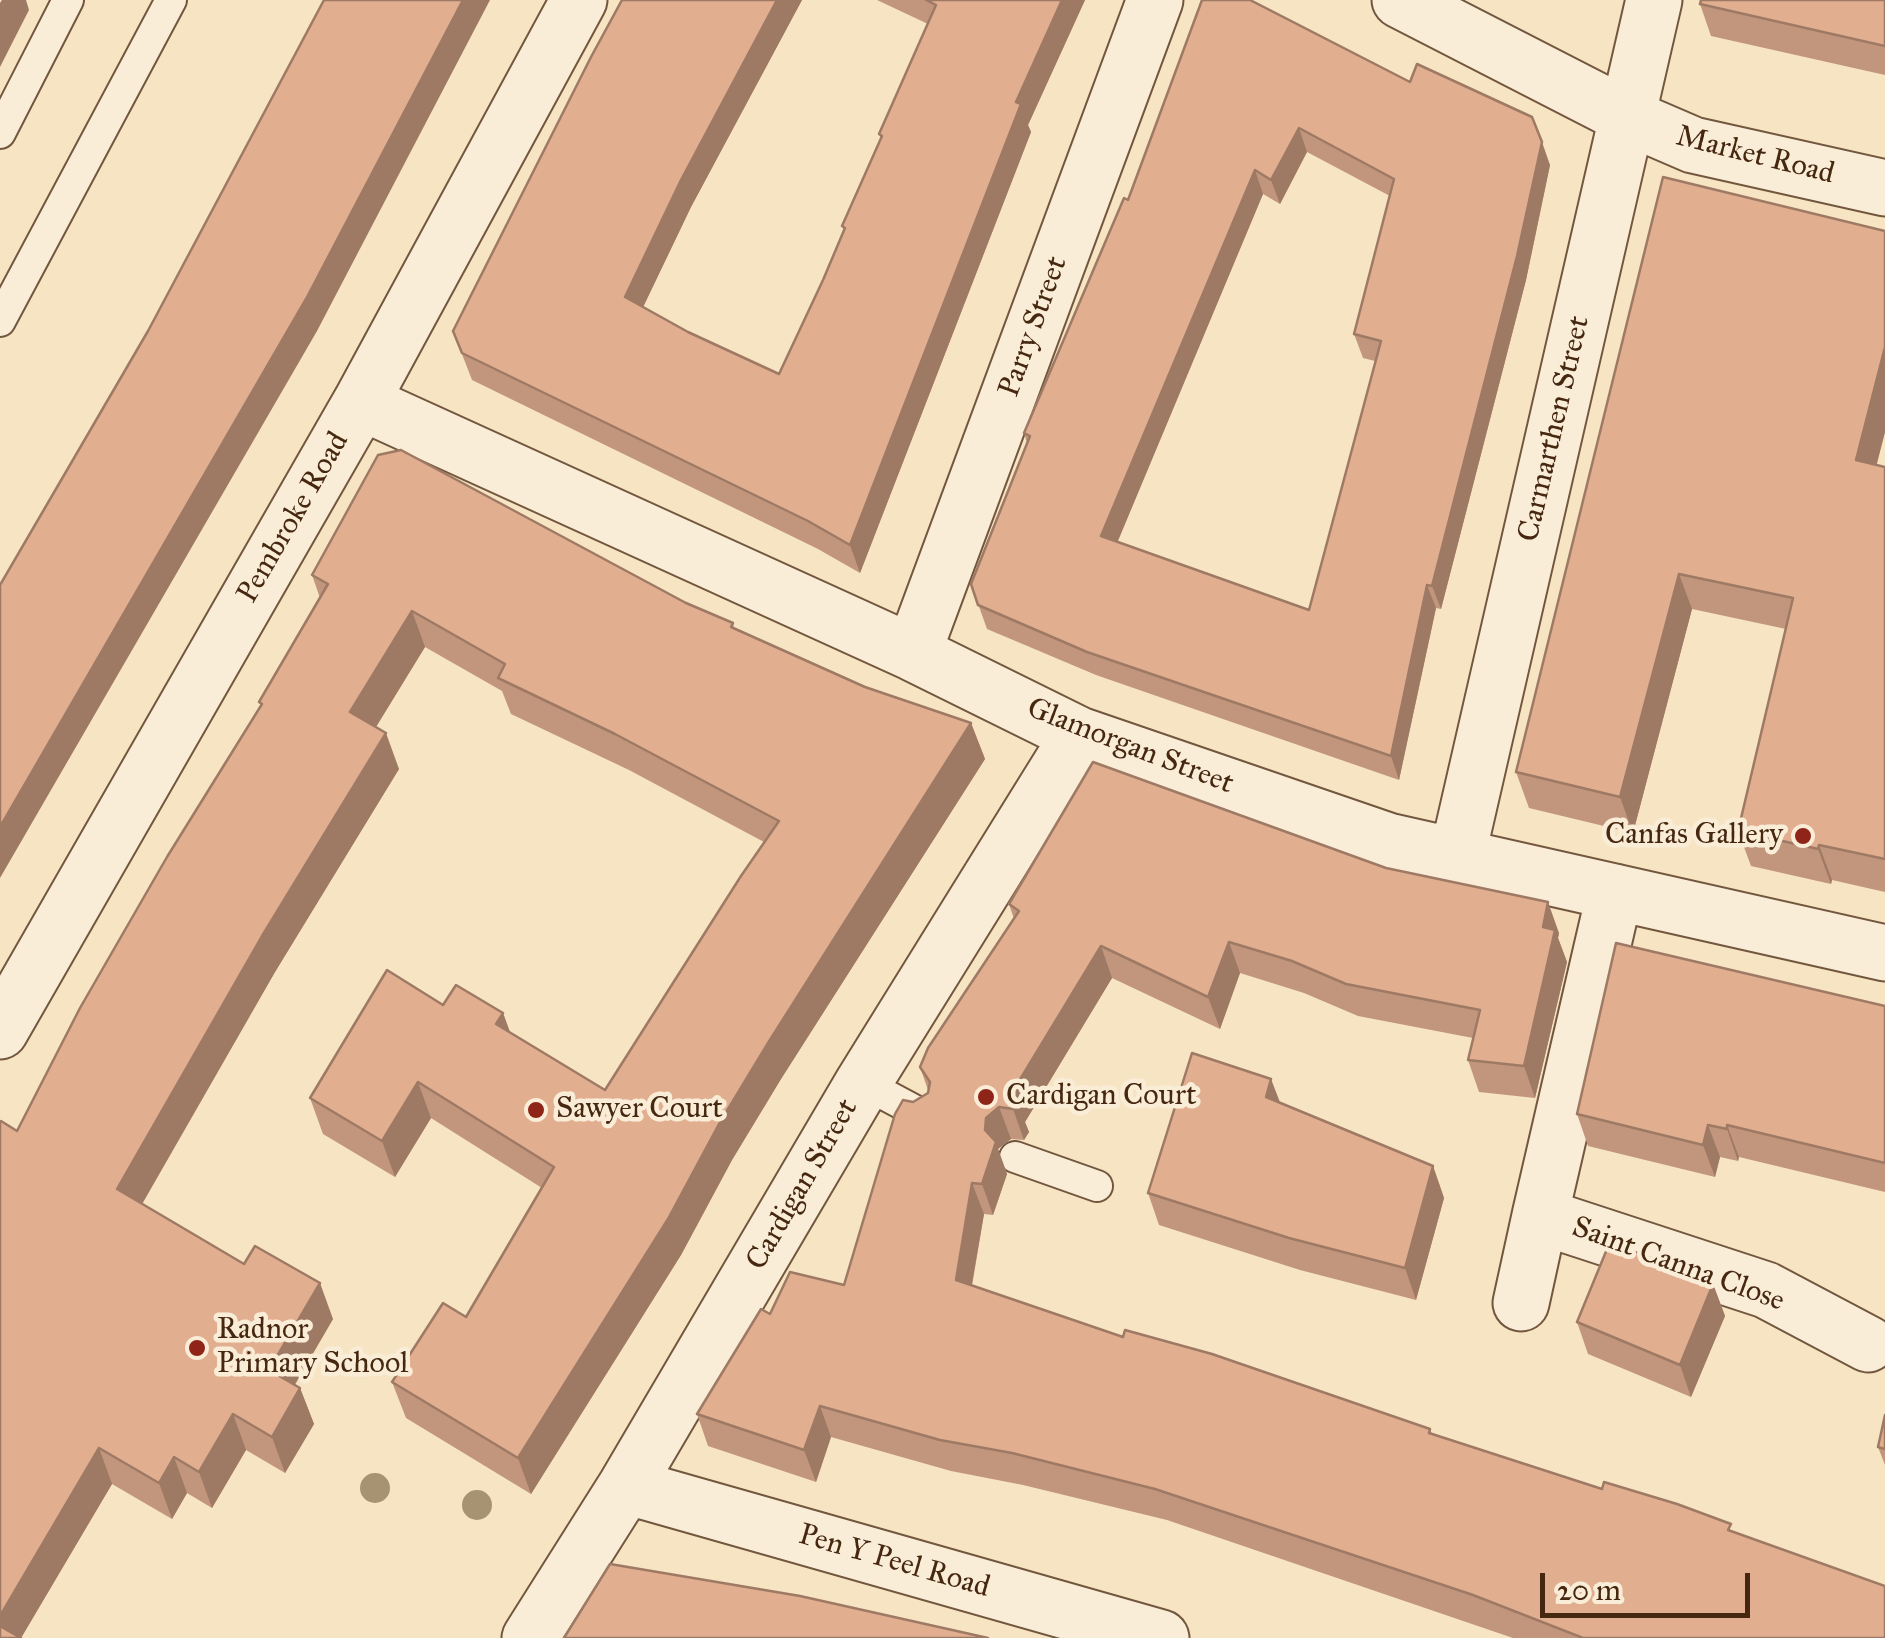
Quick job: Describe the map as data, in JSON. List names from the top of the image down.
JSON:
{
  "streets": {
    "street": [
      "Market Road",
      "Parry Street",
      "Carmarthen Street",
      "Pembroke Road",
      "Glamorgan Street",
      "Cardigan Street",
      "Saint Canna Close",
      "Pen Y Peel Road"
    ]
  },
  "crossings": [
    ["Market Road", "Carmarthen Street"],
    ["Parry Street", "Glamorgan Street"],
    ["Carmarthen Street", "Glamorgan Street"],
    ["Pembroke Road", "Glamorgan Street"],
    ["Glamorgan Street", "Cardigan Street"],
    ["Glamorgan Street", "Saint Canna Close"],
    ["Cardigan Street", "Pen Y Peel Road"]
  ],
  "places": [
    "Canfas Gallery",
    "Cardigan Court",
    "Sawyer Court",
    "Radnor Primary School"
  ],
  "scale_bar": "20 m"
}
